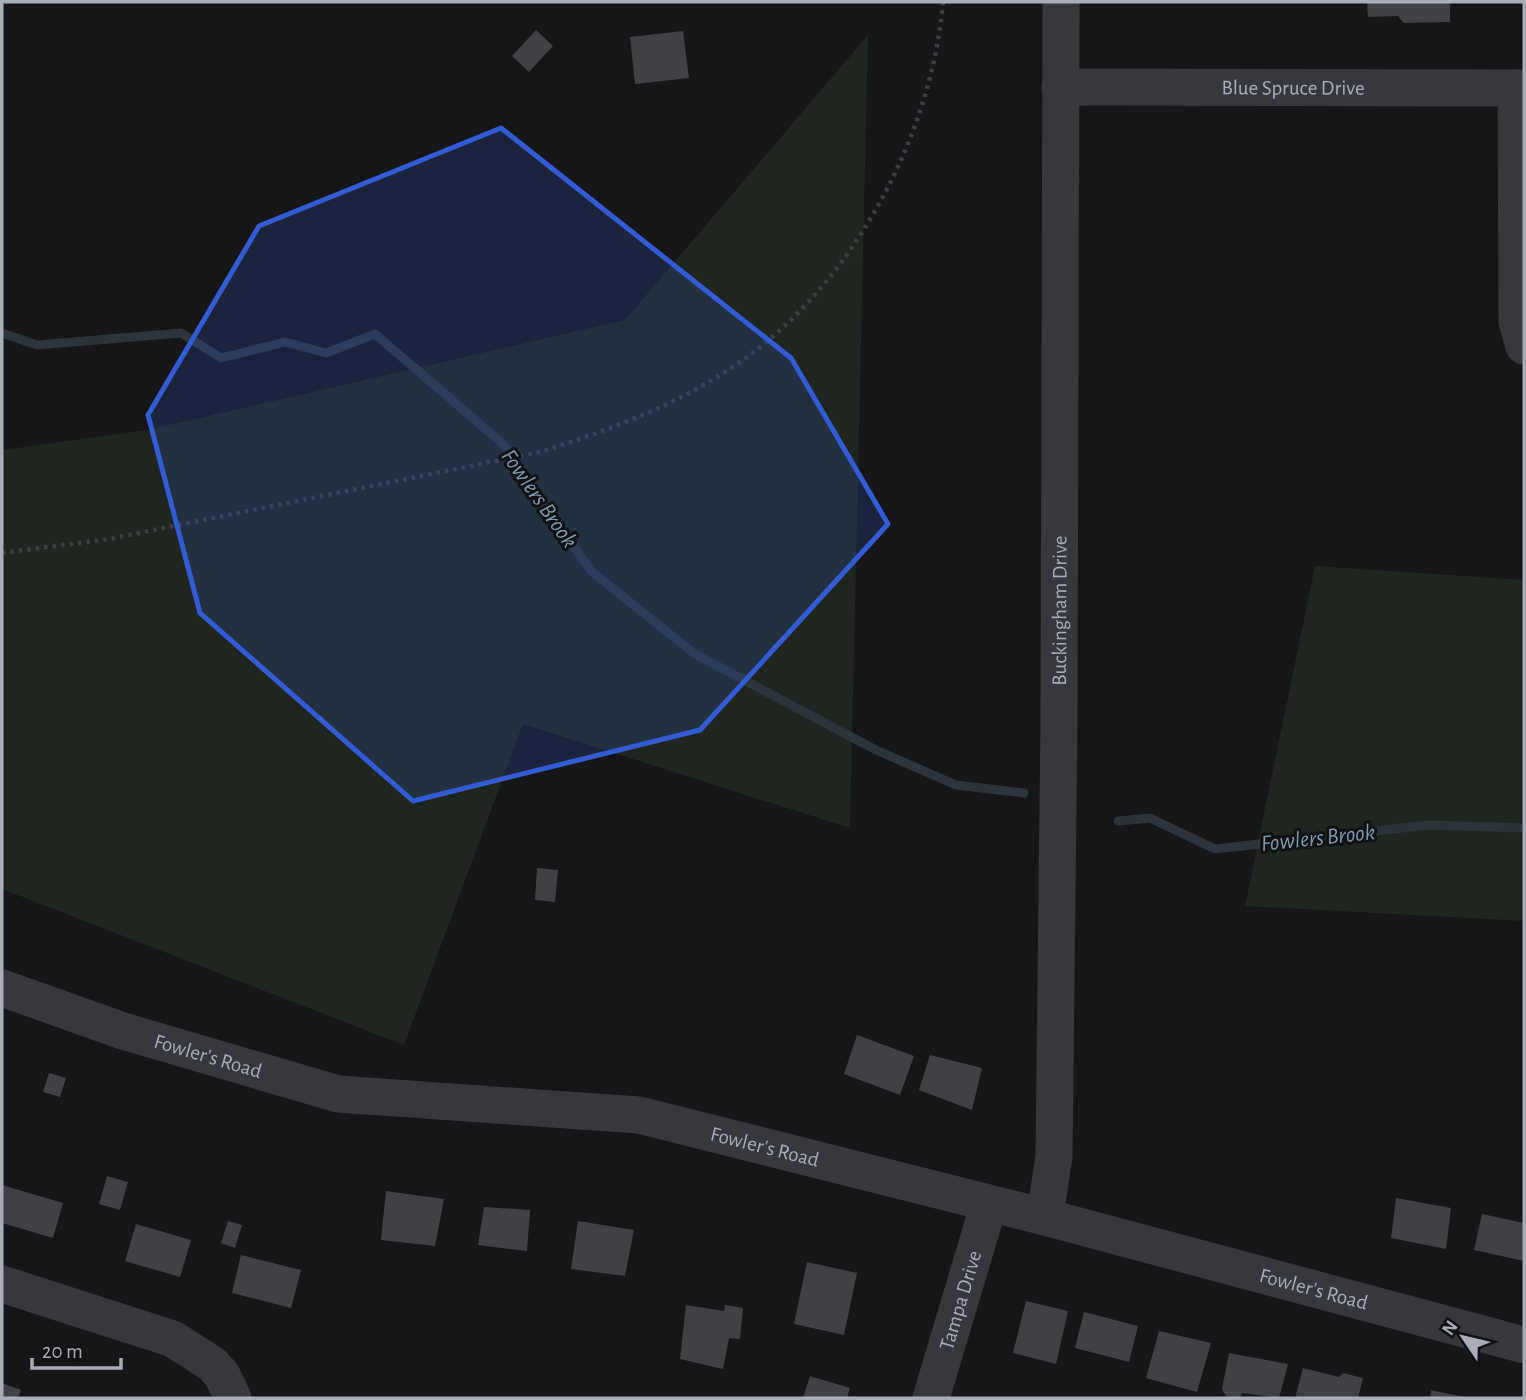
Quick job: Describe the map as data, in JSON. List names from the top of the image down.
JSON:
{
  "streets": {
    "street": [
      "Blue Spruce Drive",
      "Buckingham Drive",
      "Fowler's Road",
      "Tampa Drive"
    ]
  },
  "crossings": [
    ["Blue Spruce Drive", "Buckingham Drive"],
    ["Buckingham Drive", "Fowler's Road"],
    ["Fowler's Road", "Tampa Drive"]
  ],
  "water": ["Fowlers Brook"],
  "scale_bar": "20 m",
  "north": "top left"
}
